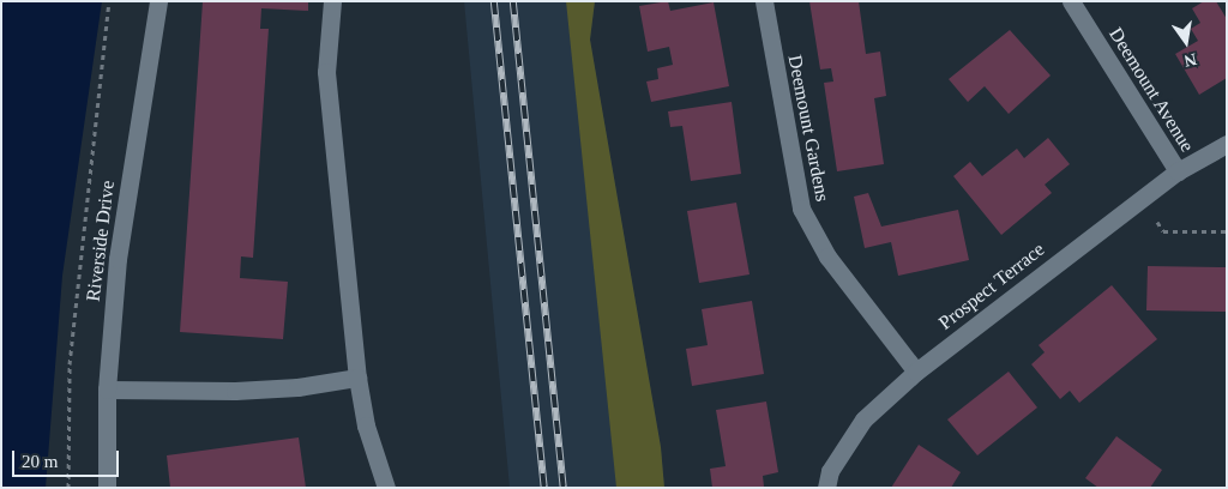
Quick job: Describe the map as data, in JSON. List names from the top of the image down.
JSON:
{
  "streets": {
    "street": [
      "Deemount Avenue",
      "Deemount Gardens",
      "Riverside Drive",
      "Prospect Terrace"
    ]
  },
  "crossings": [
    ["Deemount Avenue", "Prospect Terrace"],
    ["Deemount Gardens", "Prospect Terrace"]
  ],
  "scale_bar": "20 m",
  "north": "bottom"
}
